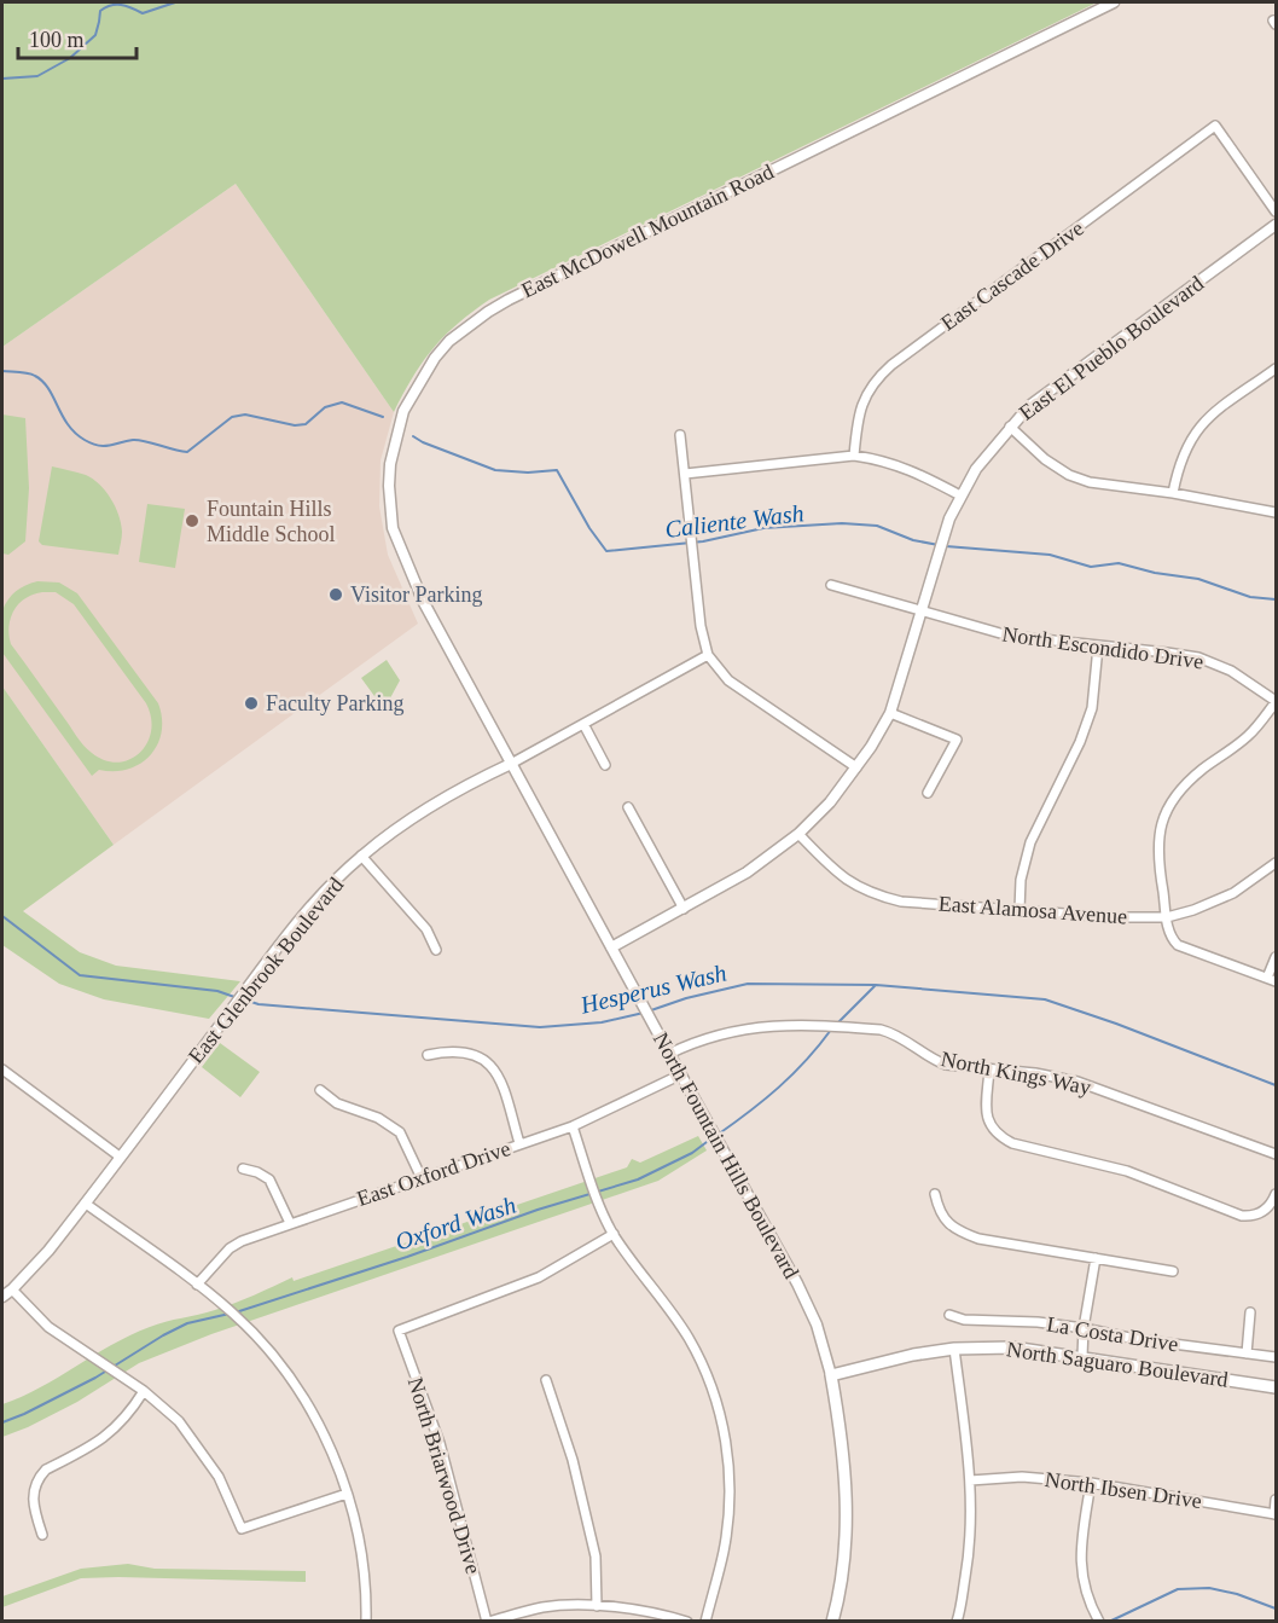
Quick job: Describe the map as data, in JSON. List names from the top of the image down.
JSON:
{
  "streets": {
    "main road": ["North Fountain Hills Boulevard", "North Saguaro Boulevard"],
    "street": [
      "East McDowell Mountain Road",
      "East Cascade Drive",
      "East El Pueblo Boulevard",
      "North Escondido Drive",
      "East Alamosa Avenue",
      "East Glenbrook Boulevard",
      "North Kings Way",
      "East Oxford Drive",
      "La Costa Drive",
      "North Briarwood Drive",
      "North Ibsen Drive"
    ]
  },
  "crossings": [
    ["East McDowell Mountain Road", "North Fountain Hills Boulevard"],
    ["East El Pueblo Boulevard", "North Escondido Drive"],
    ["East El Pueblo Boulevard", "East Alamosa Avenue"],
    ["East El Pueblo Boulevard", "North Fountain Hills Boulevard"],
    ["East Glenbrook Boulevard", "North Fountain Hills Boulevard"],
    ["North Kings Way", "North Fountain Hills Boulevard"],
    ["North Fountain Hills Boulevard", "East Oxford Drive"],
    ["North Fountain Hills Boulevard", "North Saguaro Boulevard"]
  ],
  "water": ["Caliente Wash", "Hesperus Wash", "Oxford Wash"],
  "places": ["Fountain Hills Middle School", "Visitor Parking", "Faculty Parking"],
  "scale_bar": "100 m"
}
